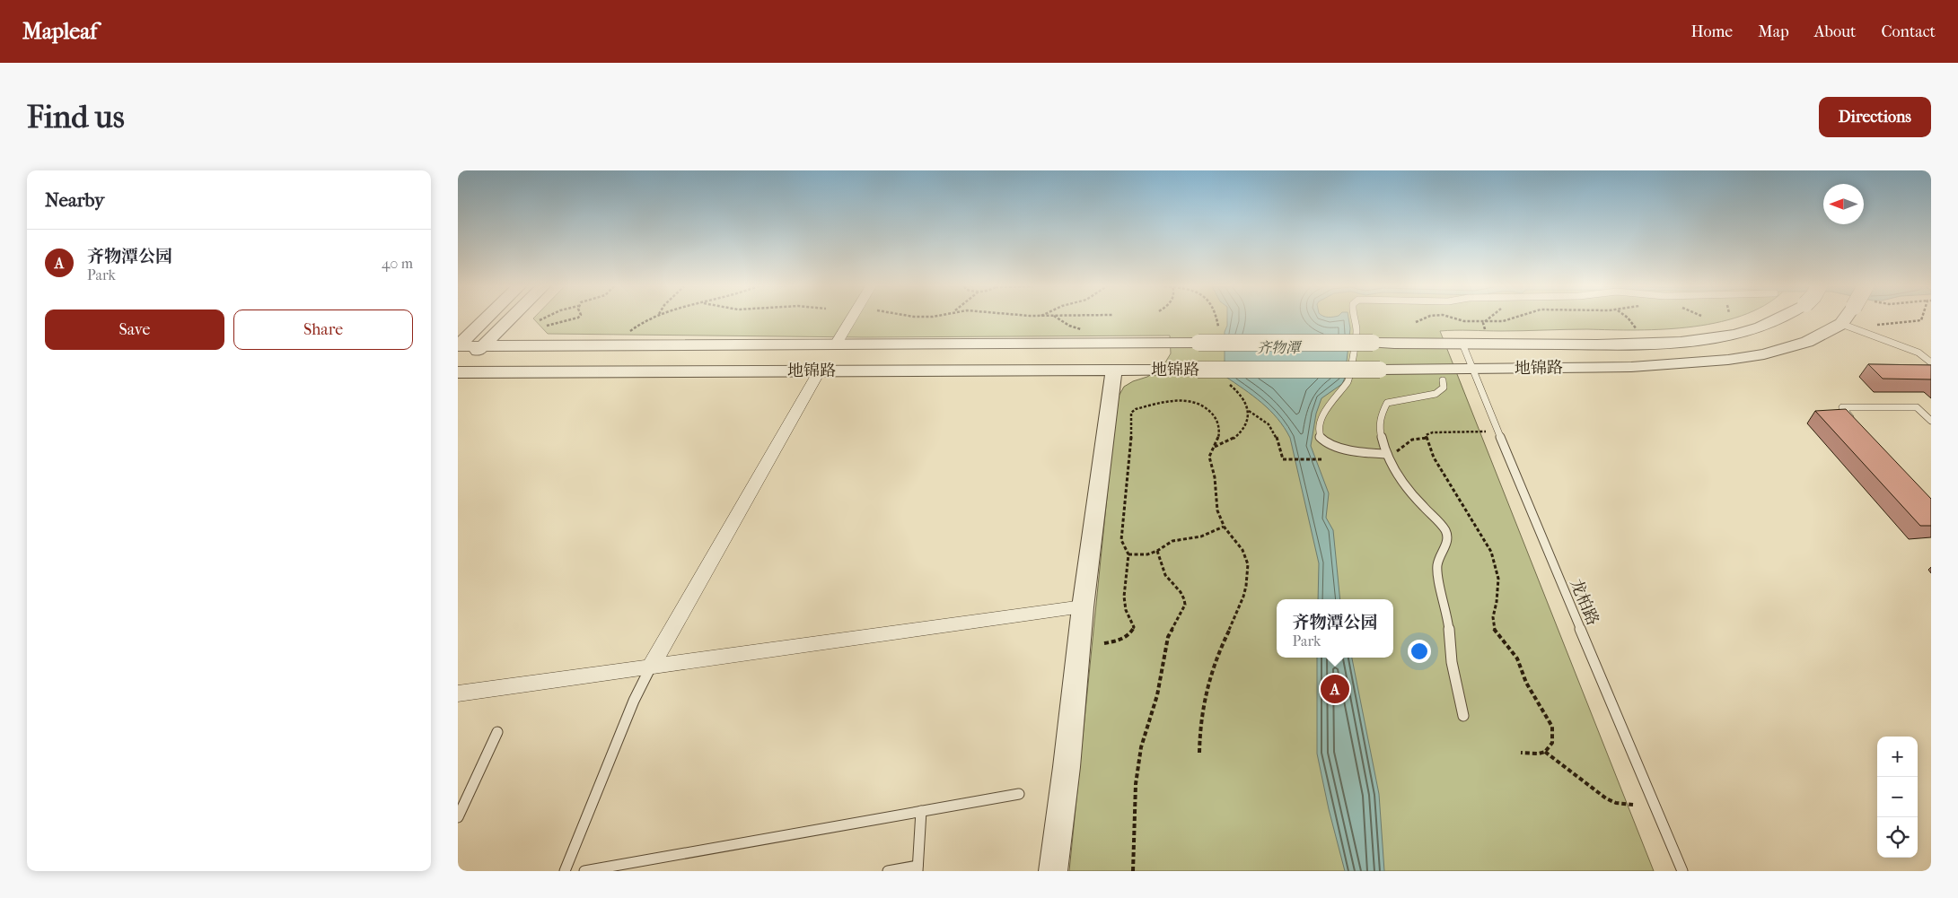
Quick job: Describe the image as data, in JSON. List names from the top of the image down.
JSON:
{
  "streets": {
    "street": ["地锦路"],
    "lane": ["龙柏路"]
  },
  "crossings": [
    ["地锦路", "龙柏路"]
  ],
  "water": ["齐物潭"],
  "north": "left",
  "page": {
    "header": "Mapleaf",
    "nav": [
      "Home",
      "Map",
      "About",
      "Contact"
    ],
    "buttons": [
      "Directions",
      ["Save", "Share"]
    ],
    "title": "Find us",
    "heading": "Nearby",
    "list": [
      {
        "mark": "A",
        "name": "齐物潭公园",
        "note": "Park",
        "value": "40 m"
      }
    ],
    "popup": ["齐物潭公园", "Park"],
    "pins": "A",
    "map_buttons": ["+", "−"]
  }
}
